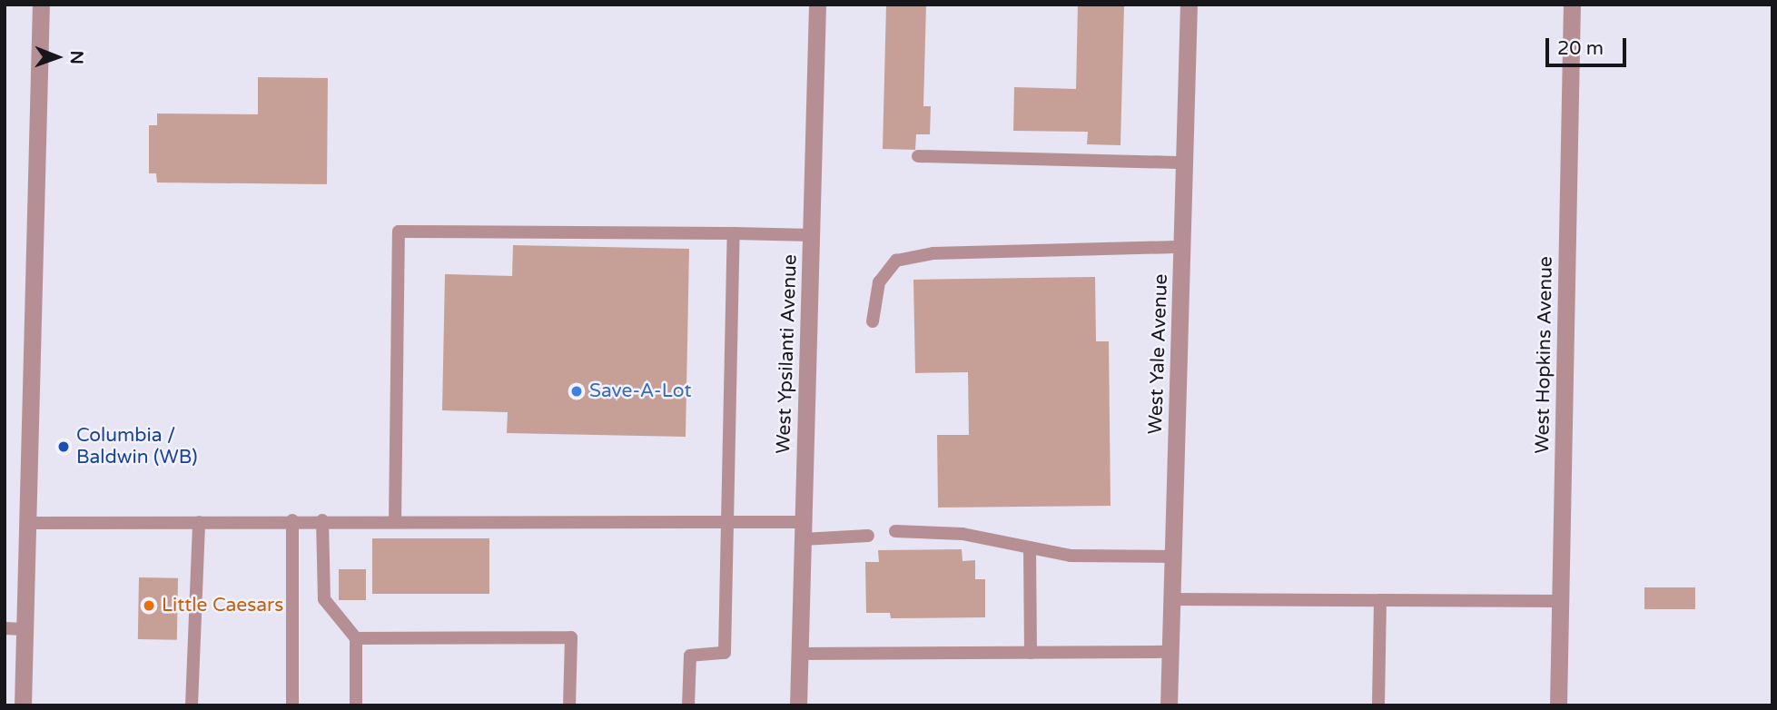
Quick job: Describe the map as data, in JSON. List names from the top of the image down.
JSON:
{
  "streets": {
    "street": ["West Ypsilanti Avenue", "West Yale Avenue", "West Hopkins Avenue"]
  },
  "places": ["Save-A-Lot", "Columbia / Baldwin (WB)", "Little Caesars"],
  "scale_bar": "20 m",
  "north": "right"
}
